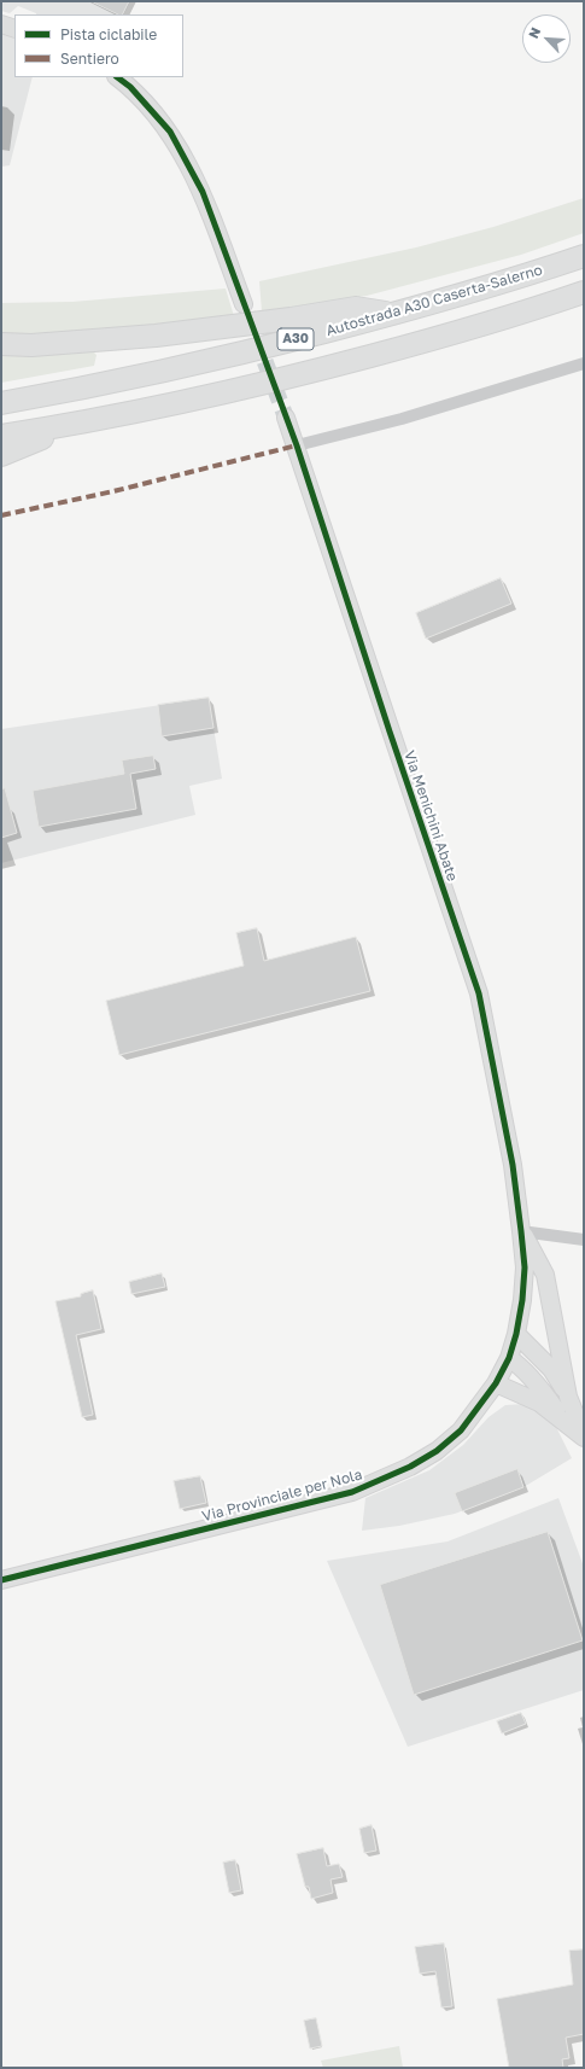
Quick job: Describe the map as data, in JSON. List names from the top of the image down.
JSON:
{
  "streets": {
    "highway": ["Autostrada A30 Caserta-Salerno", "A30"],
    "street": ["Via Menichini Abate", "Via Provinciale per Nola"]
  },
  "crossings": [
    ["Via Menichini Abate", "Via Provinciale per Nola"]
  ],
  "legend": ["Pista ciclabile", "Sentiero"],
  "north": "top left"
}
